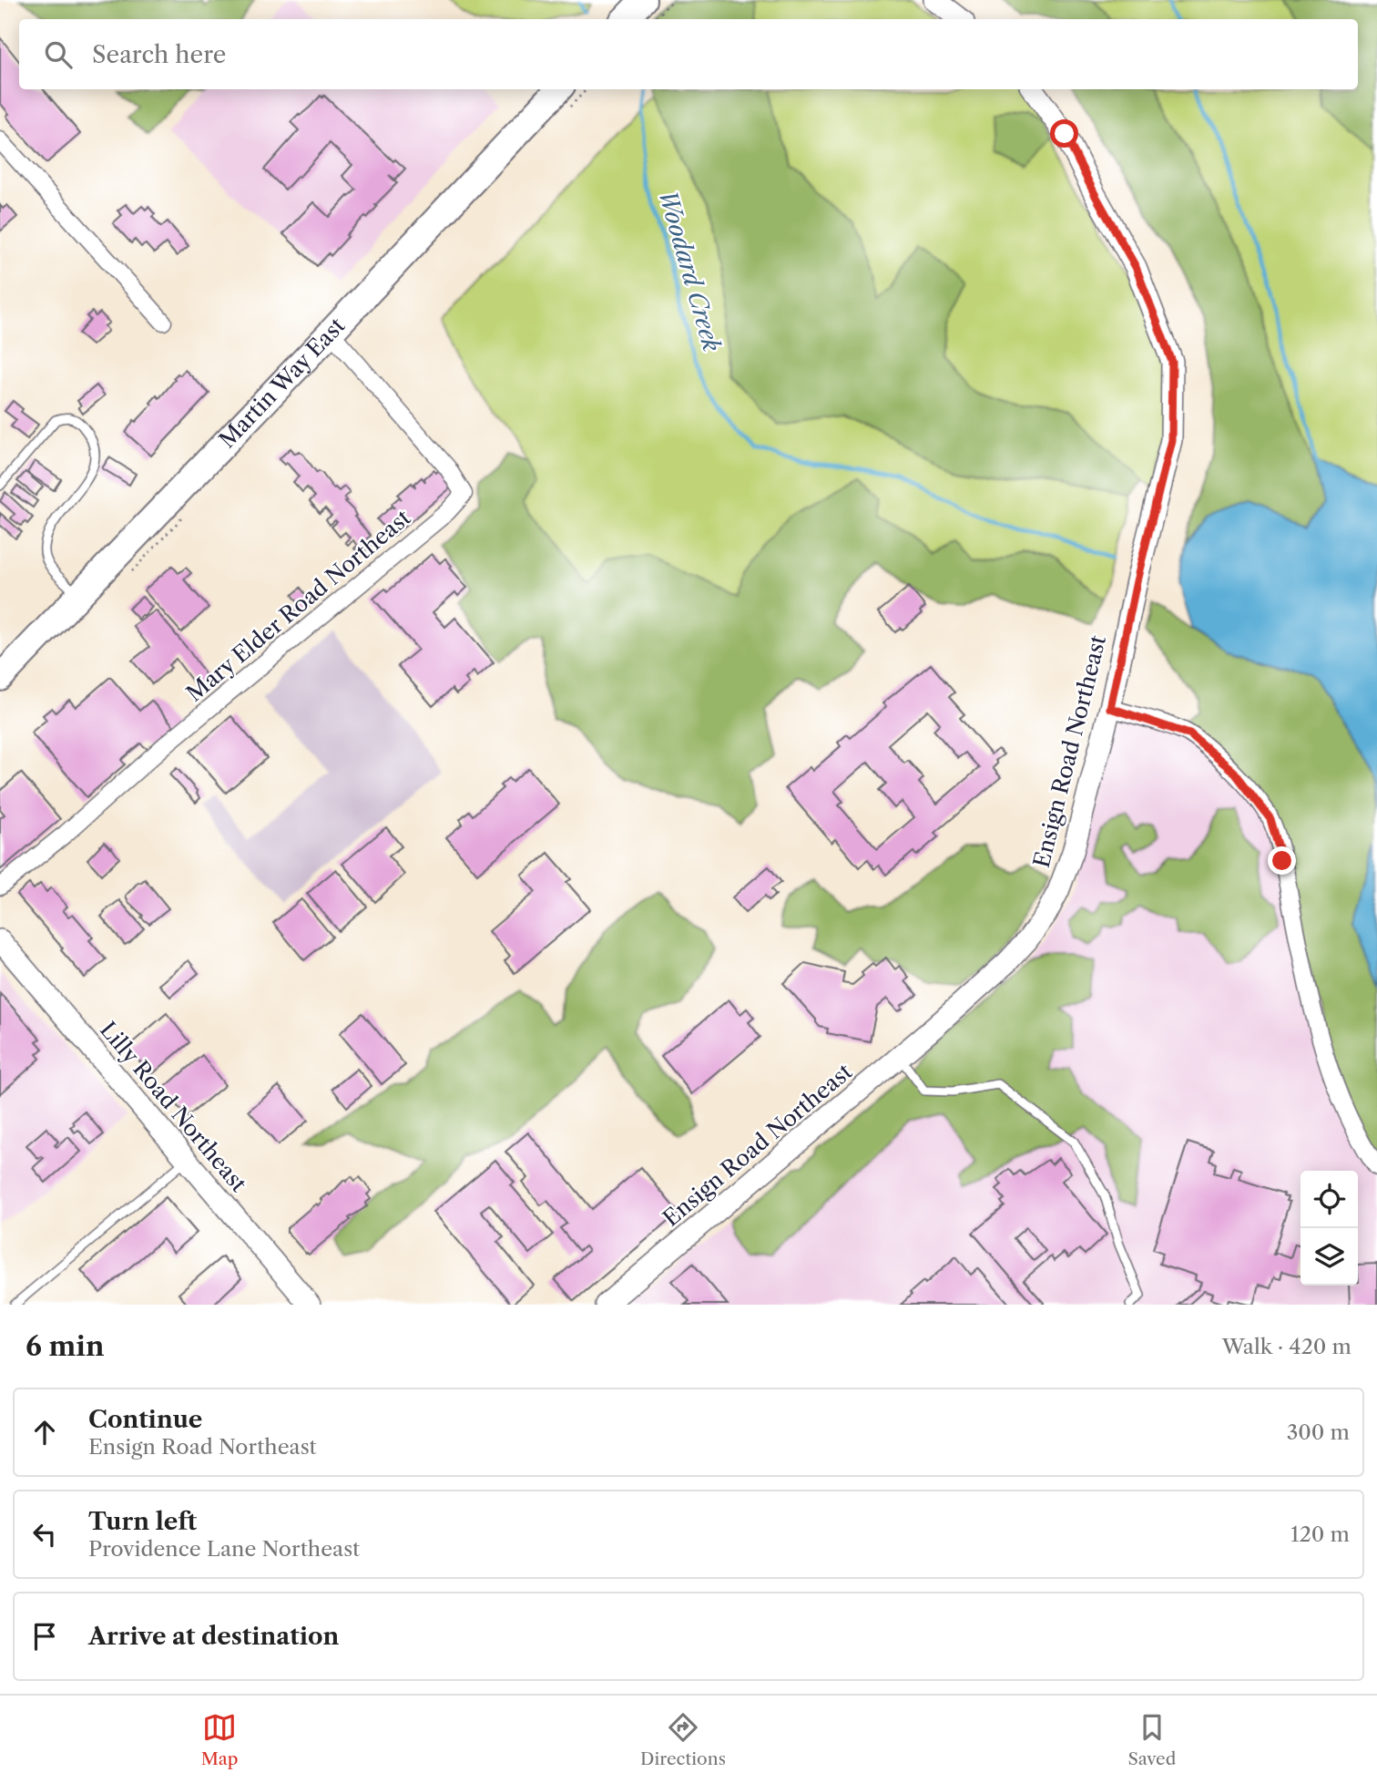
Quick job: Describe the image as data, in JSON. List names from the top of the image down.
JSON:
{
  "streets": {
    "main road": ["Martin Way East"],
    "street": ["Mary Elder Road Northeast", "Ensign Road Northeast", "Lilly Road Northeast"]
  },
  "crossings": [
    ["Martin Way East", "Mary Elder Road Northeast"]
  ],
  "water": ["Woodard Creek"],
  "page": {
    "search": "Search here",
    "heading": ["6 min", "Walk · 420 m"],
    "list": [
      ["Continue", "Ensign Road Northeast", "300 m"],
      ["Turn left", "Providence Lane Northeast", "120 m"],
      "Arrive at destination"
    ],
    "nav": ["Map", "Directions", "Saved"]
  }
}
